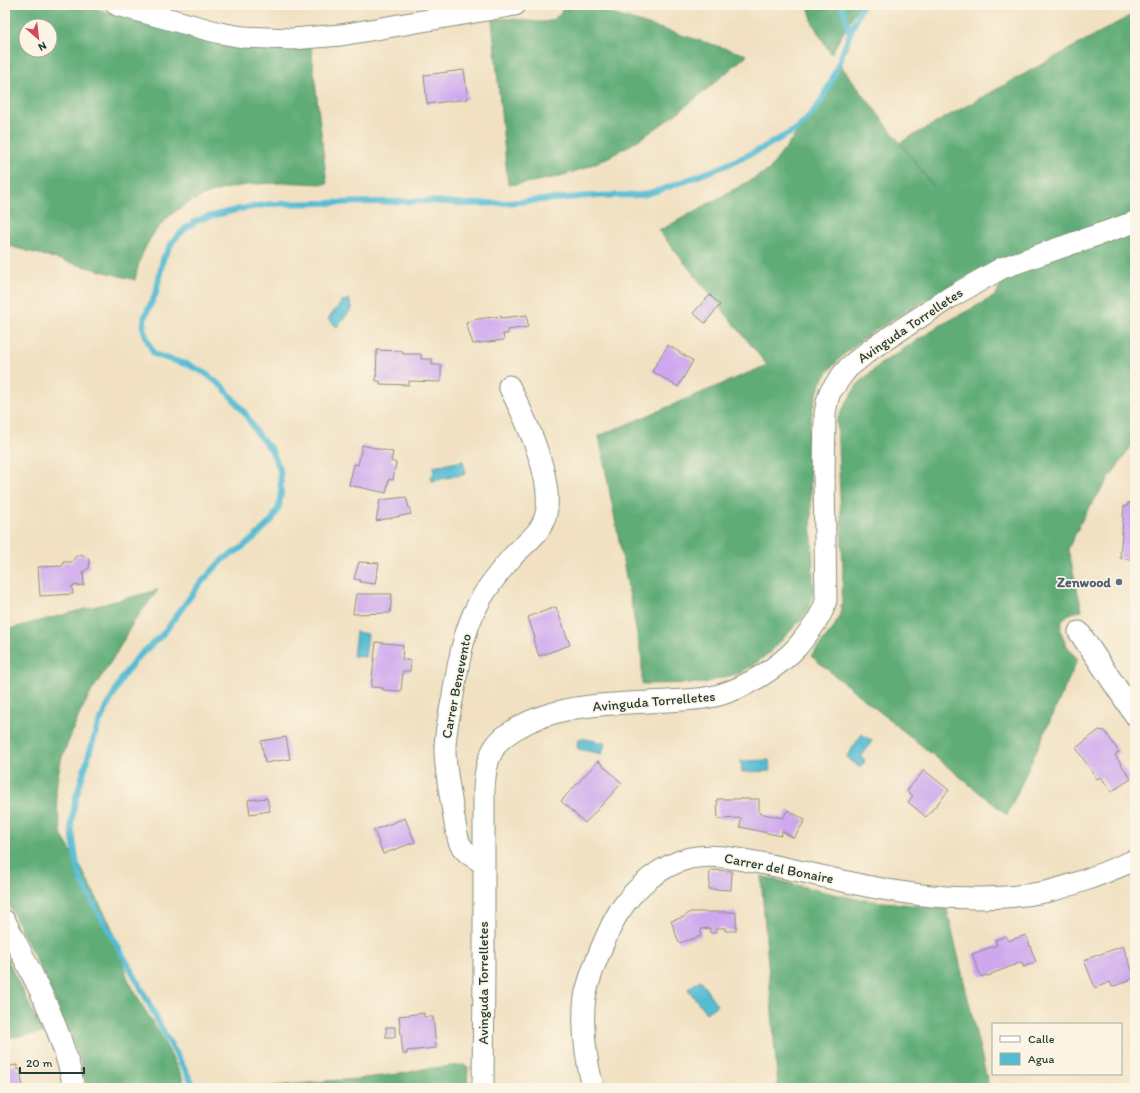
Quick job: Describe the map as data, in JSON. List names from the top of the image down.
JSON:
{
  "streets": {
    "street": ["Avinguda Torrelletes", "Carrer Benevento", "Carrer del Bonaire"]
  },
  "crossings": [
    ["Avinguda Torrelletes", "Carrer Benevento"]
  ],
  "places": ["Zenwood"],
  "legend": ["Calle", "Agua"],
  "scale_bar": "20 m",
  "north": "bottom right"
}
